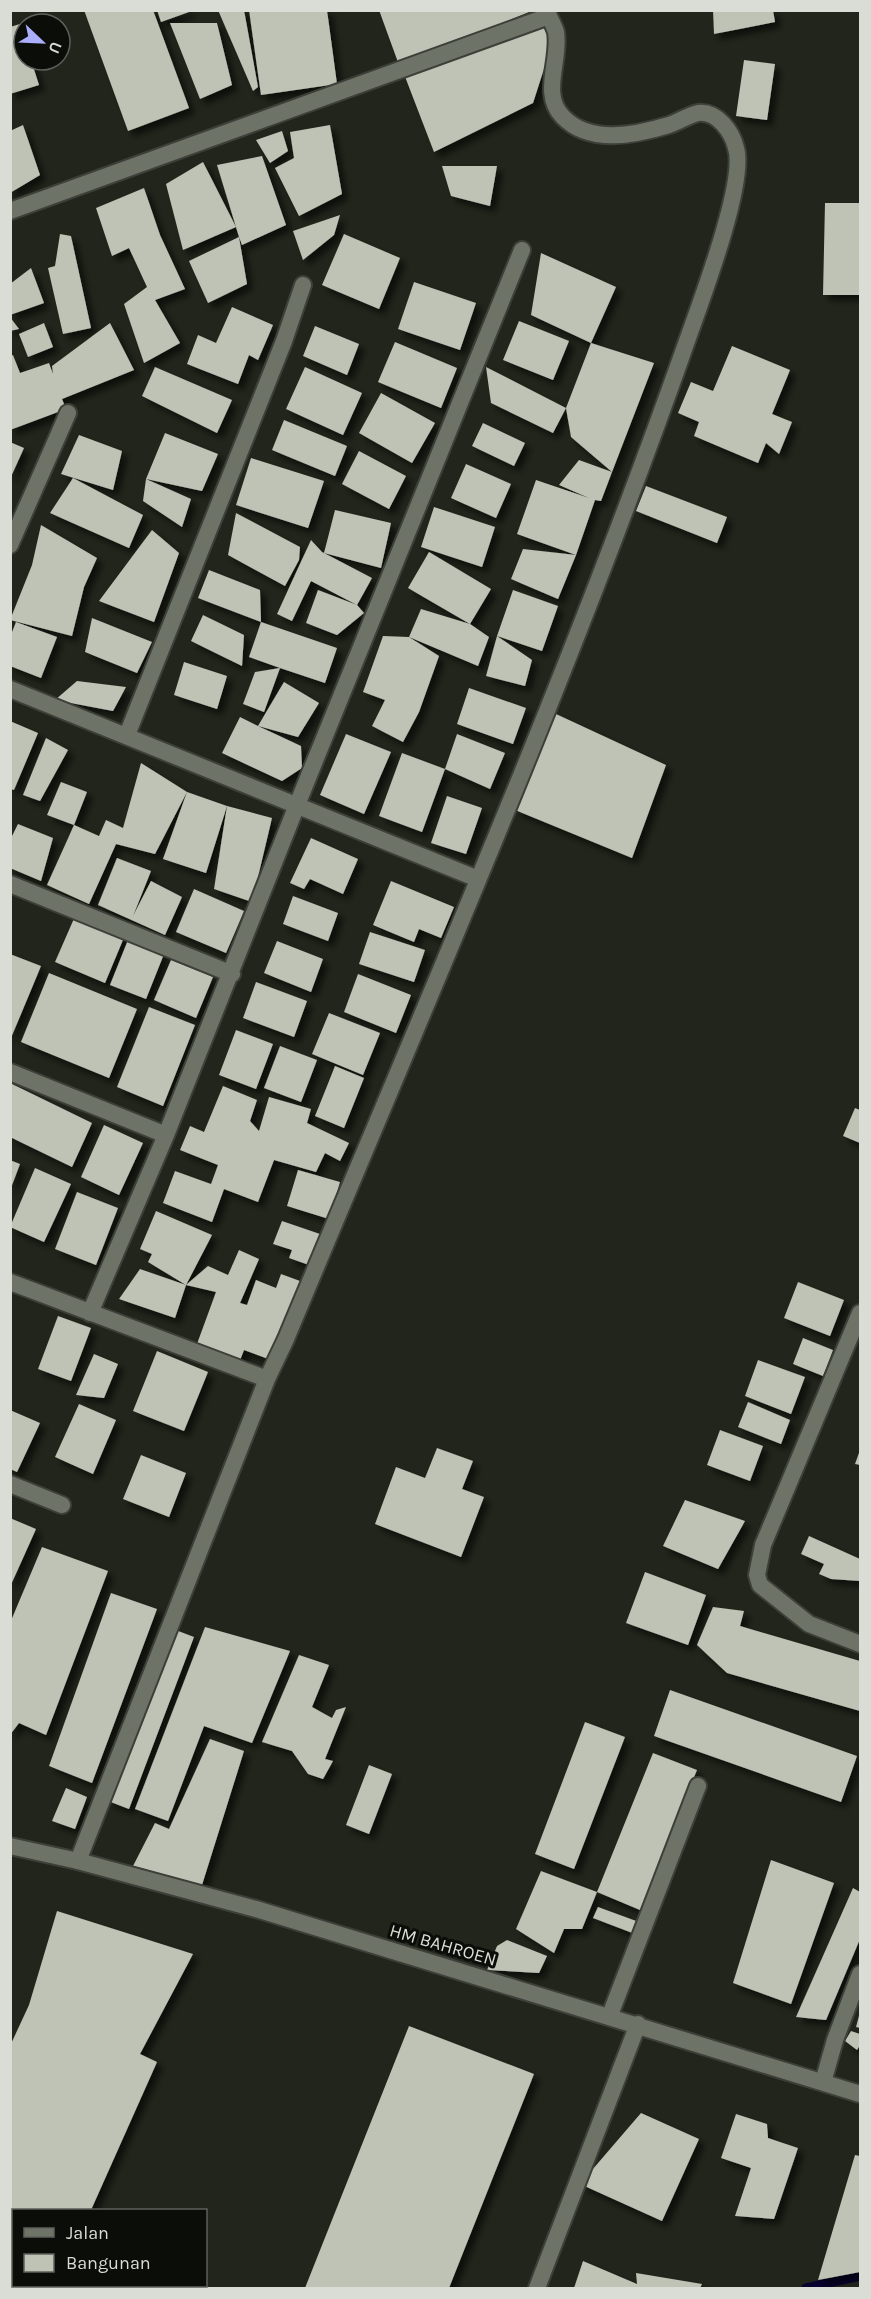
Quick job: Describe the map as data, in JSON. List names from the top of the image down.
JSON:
{
  "streets": {
    "street": ["HM BAHROEN"]
  },
  "legend": ["Jalan", "Bangunan"],
  "north": "bottom right"
}
